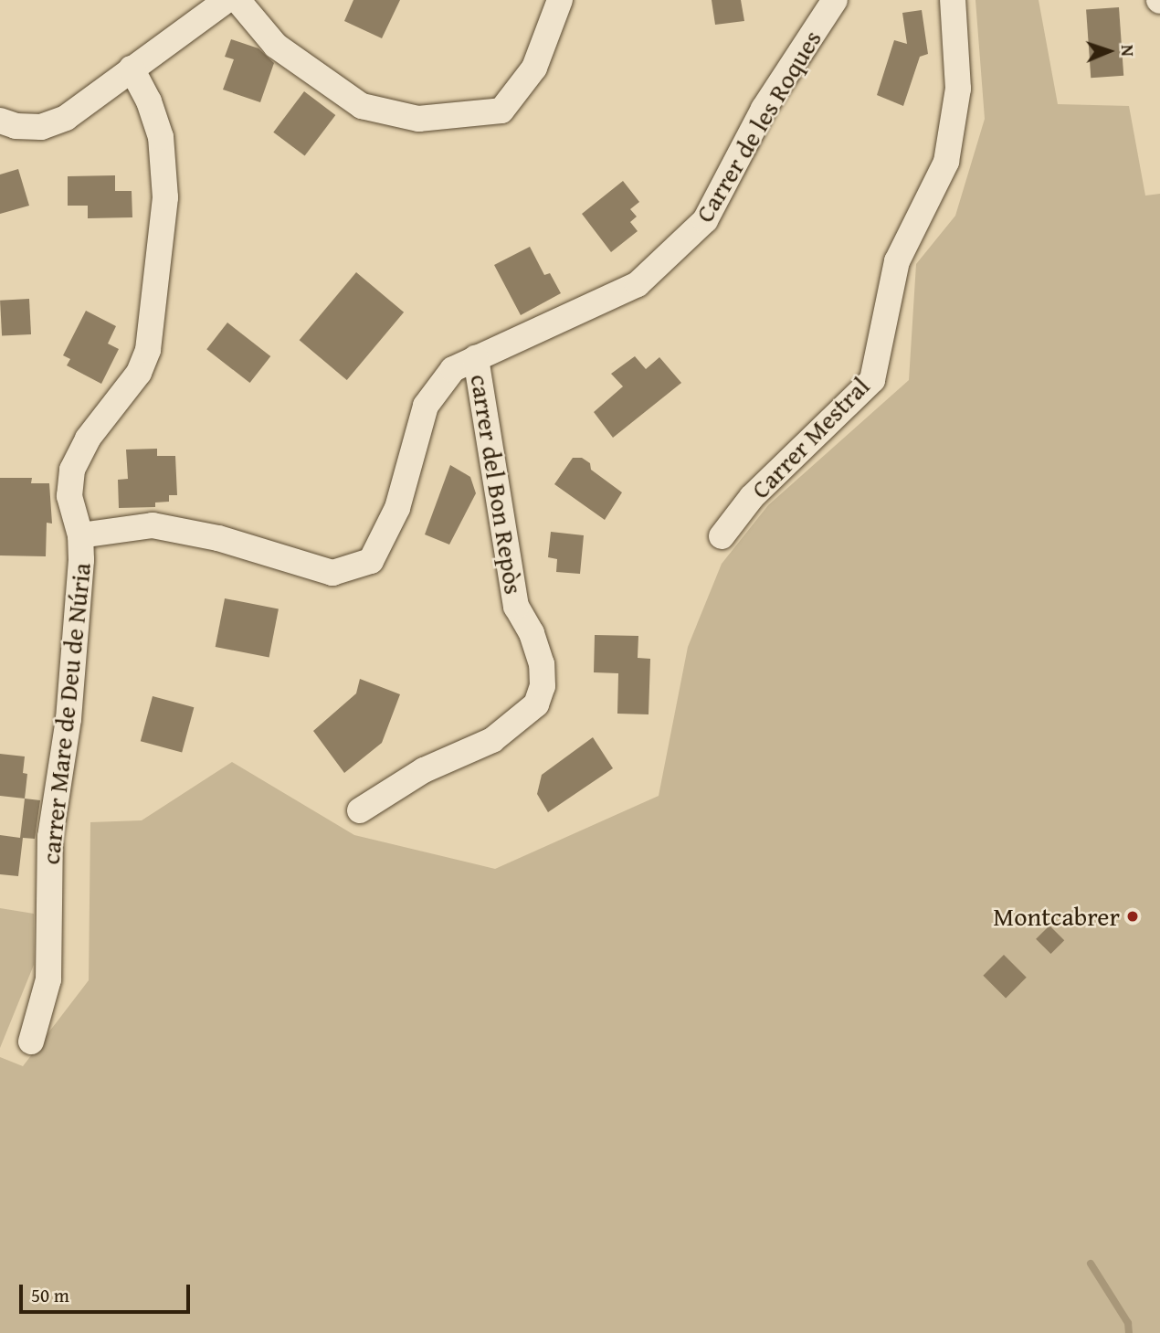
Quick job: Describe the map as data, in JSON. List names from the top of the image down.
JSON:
{
  "streets": {
    "street": [
      "Carrer de les Roques",
      "Carrer Mestral",
      "carrer del Bon Repòs",
      "carrer Mare de Deu de Núria"
    ]
  },
  "crossings": [
    ["Carrer de les Roques", "carrer del Bon Repòs"],
    ["Carrer de les Roques", "carrer Mare de Deu de Núria"]
  ],
  "places": ["Montcabrer"],
  "scale_bar": "50 m",
  "north": "right"
}
